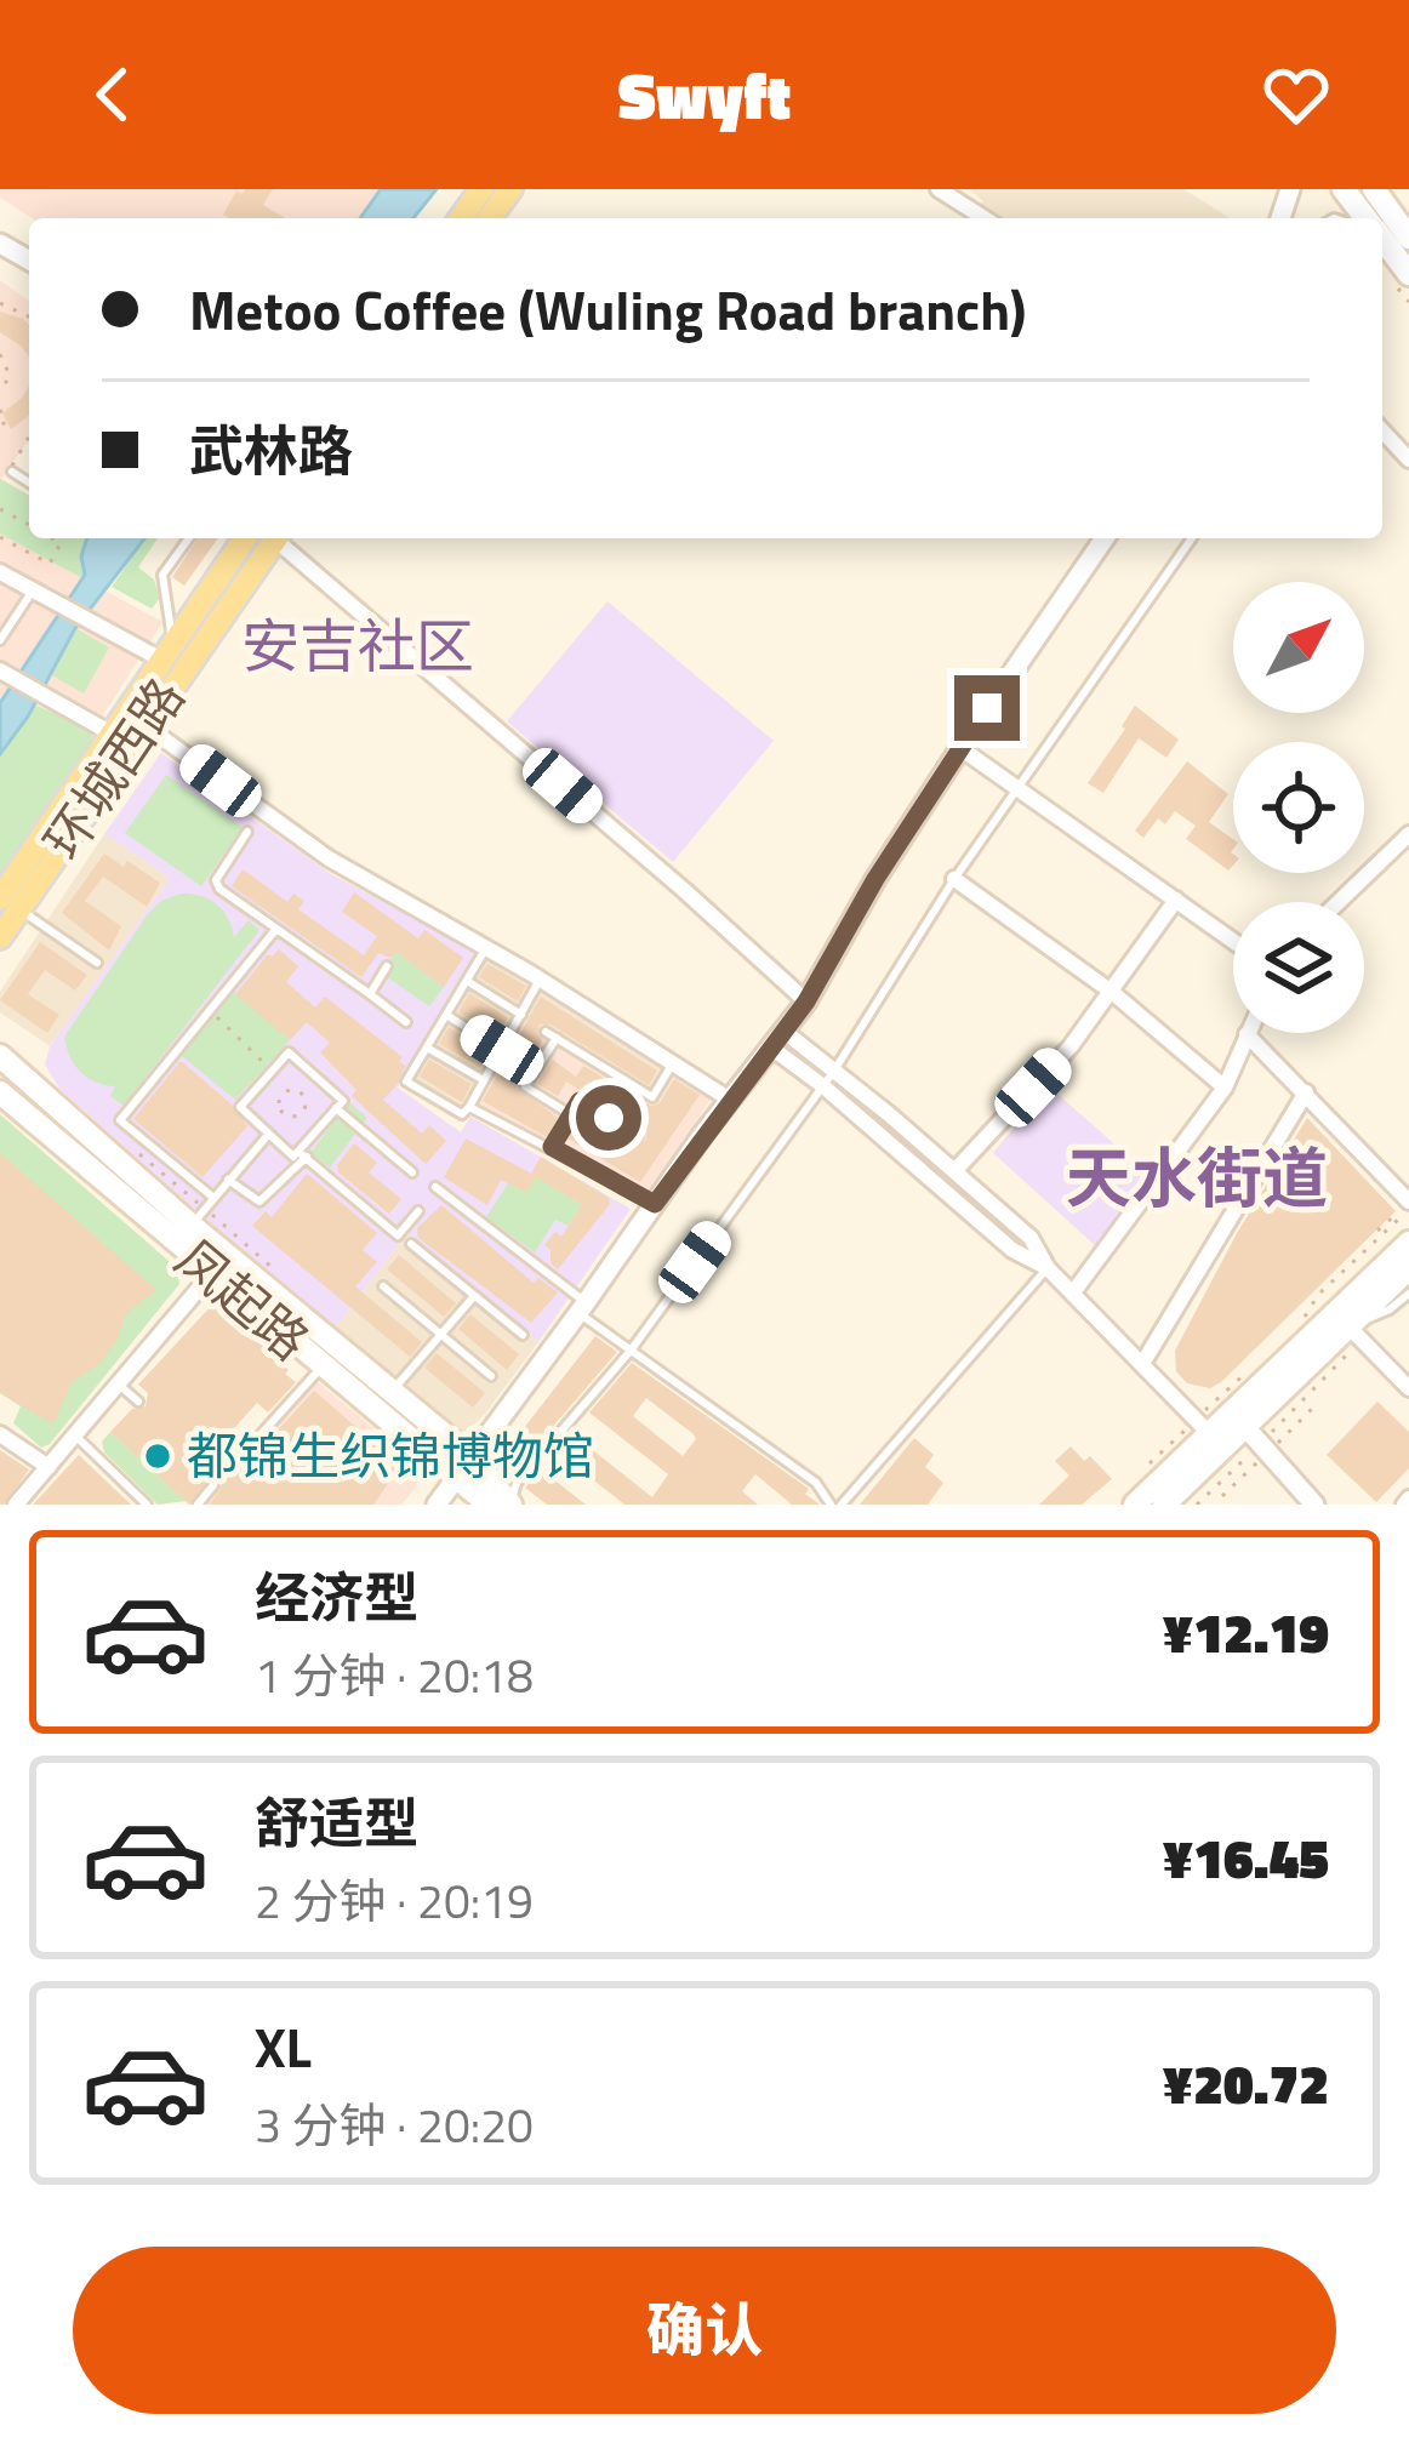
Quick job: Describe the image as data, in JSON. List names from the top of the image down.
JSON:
{
  "streets": {
    "main road": ["环城西路", "凤起路"]
  },
  "districts": ["安吉社区", "天水街道"],
  "places": ["都锦生织锦博物馆"],
  "north": "top right",
  "page": {
    "header": "Swyft",
    "banner": ["Metoo Coffee (Wuling Road branch)", "武林路"],
    "list": [
      {
        "name": "经济型",
        "note": "1 分钟 · 20:18",
        "value": "¥12.19"
      },
      {
        "name": "舒适型",
        "note": "2 分钟 · 20:19",
        "value": "¥16.45"
      },
      {
        "name": "XL",
        "note": "3 分钟 · 20:20",
        "value": "¥20.72"
      }
    ],
    "buttons": "确认"
  }
}
